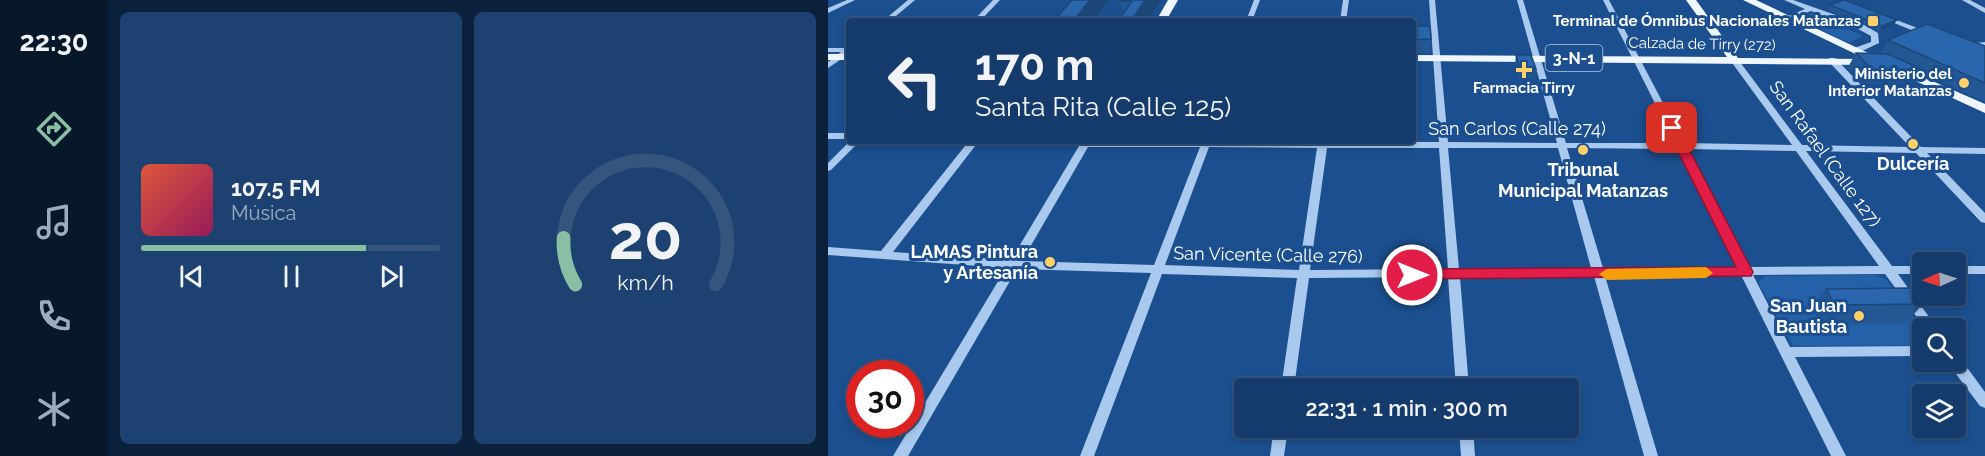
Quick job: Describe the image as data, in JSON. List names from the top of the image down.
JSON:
{
  "streets": {
    "main road": ["Calzada de Tirry (272)", "3-N-1", "San Rafael (Calle 127)"],
    "street": ["San Carlos (Calle 274)", "San Vicente (Calle 276)"]
  },
  "crossings": [
    ["Calzada de Tirry (272)", "3-N-1"],
    ["Calzada de Tirry (272)", "San Rafael (Calle 127)"],
    ["San Carlos (Calle 274)", "San Rafael (Calle 127)"],
    ["San Rafael (Calle 127)", "San Vicente (Calle 276)"]
  ],
  "places": {
    "transit": ["Terminal de Ómnibus Nacionales Matanzas"],
    "health": ["Farmacia Tirry"],
    "other": [
      "Ministerio del Interior Matanzas",
      "Dulcería",
      "Tribunal Municipal Matanzas",
      "LAMAS Pintura y Artesanía",
      "San Juan Bautista"
    ]
  },
  "north": "left",
  "page": {
    "tabs": "22:30",
    "turn": ["170 m", "Santa Rita (Calle 125)"],
    "song": ["107.5 FM", "Música"],
    "limit": "30",
    "trip": "22:31 · 1 min · 300 m",
    "gauge": ["20", "km/h"]
  }
}
